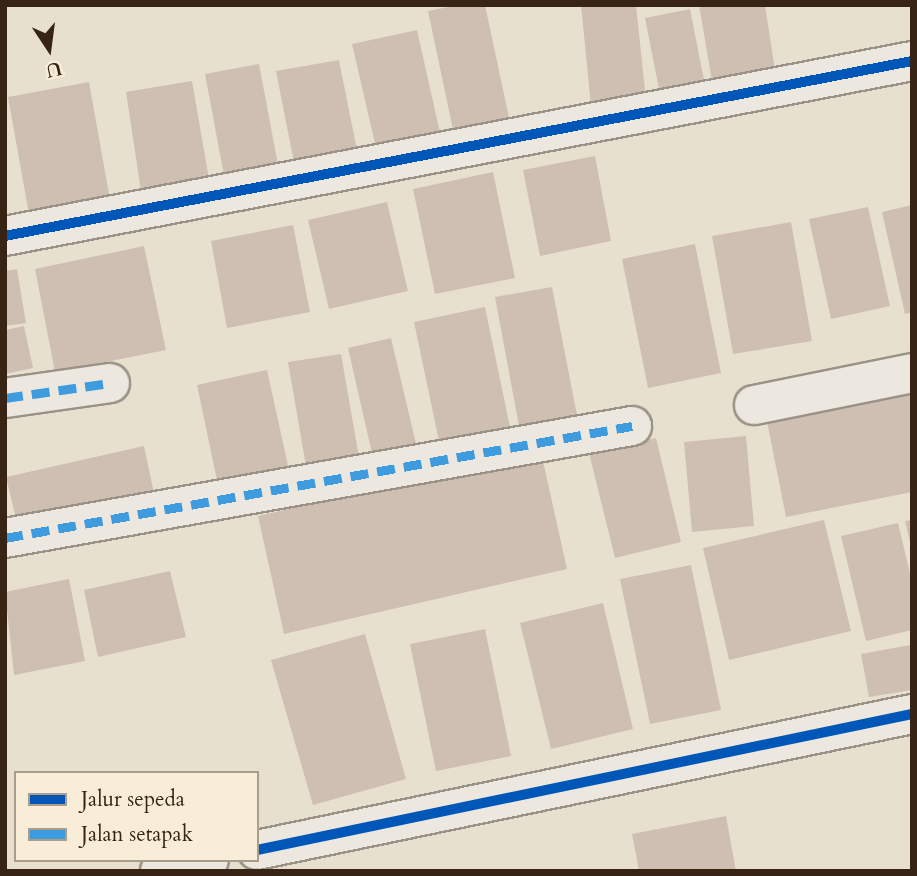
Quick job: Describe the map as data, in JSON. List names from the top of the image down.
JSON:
{
  "legend": ["Jalur sepeda", "Jalan setapak"],
  "north": "bottom"
}
